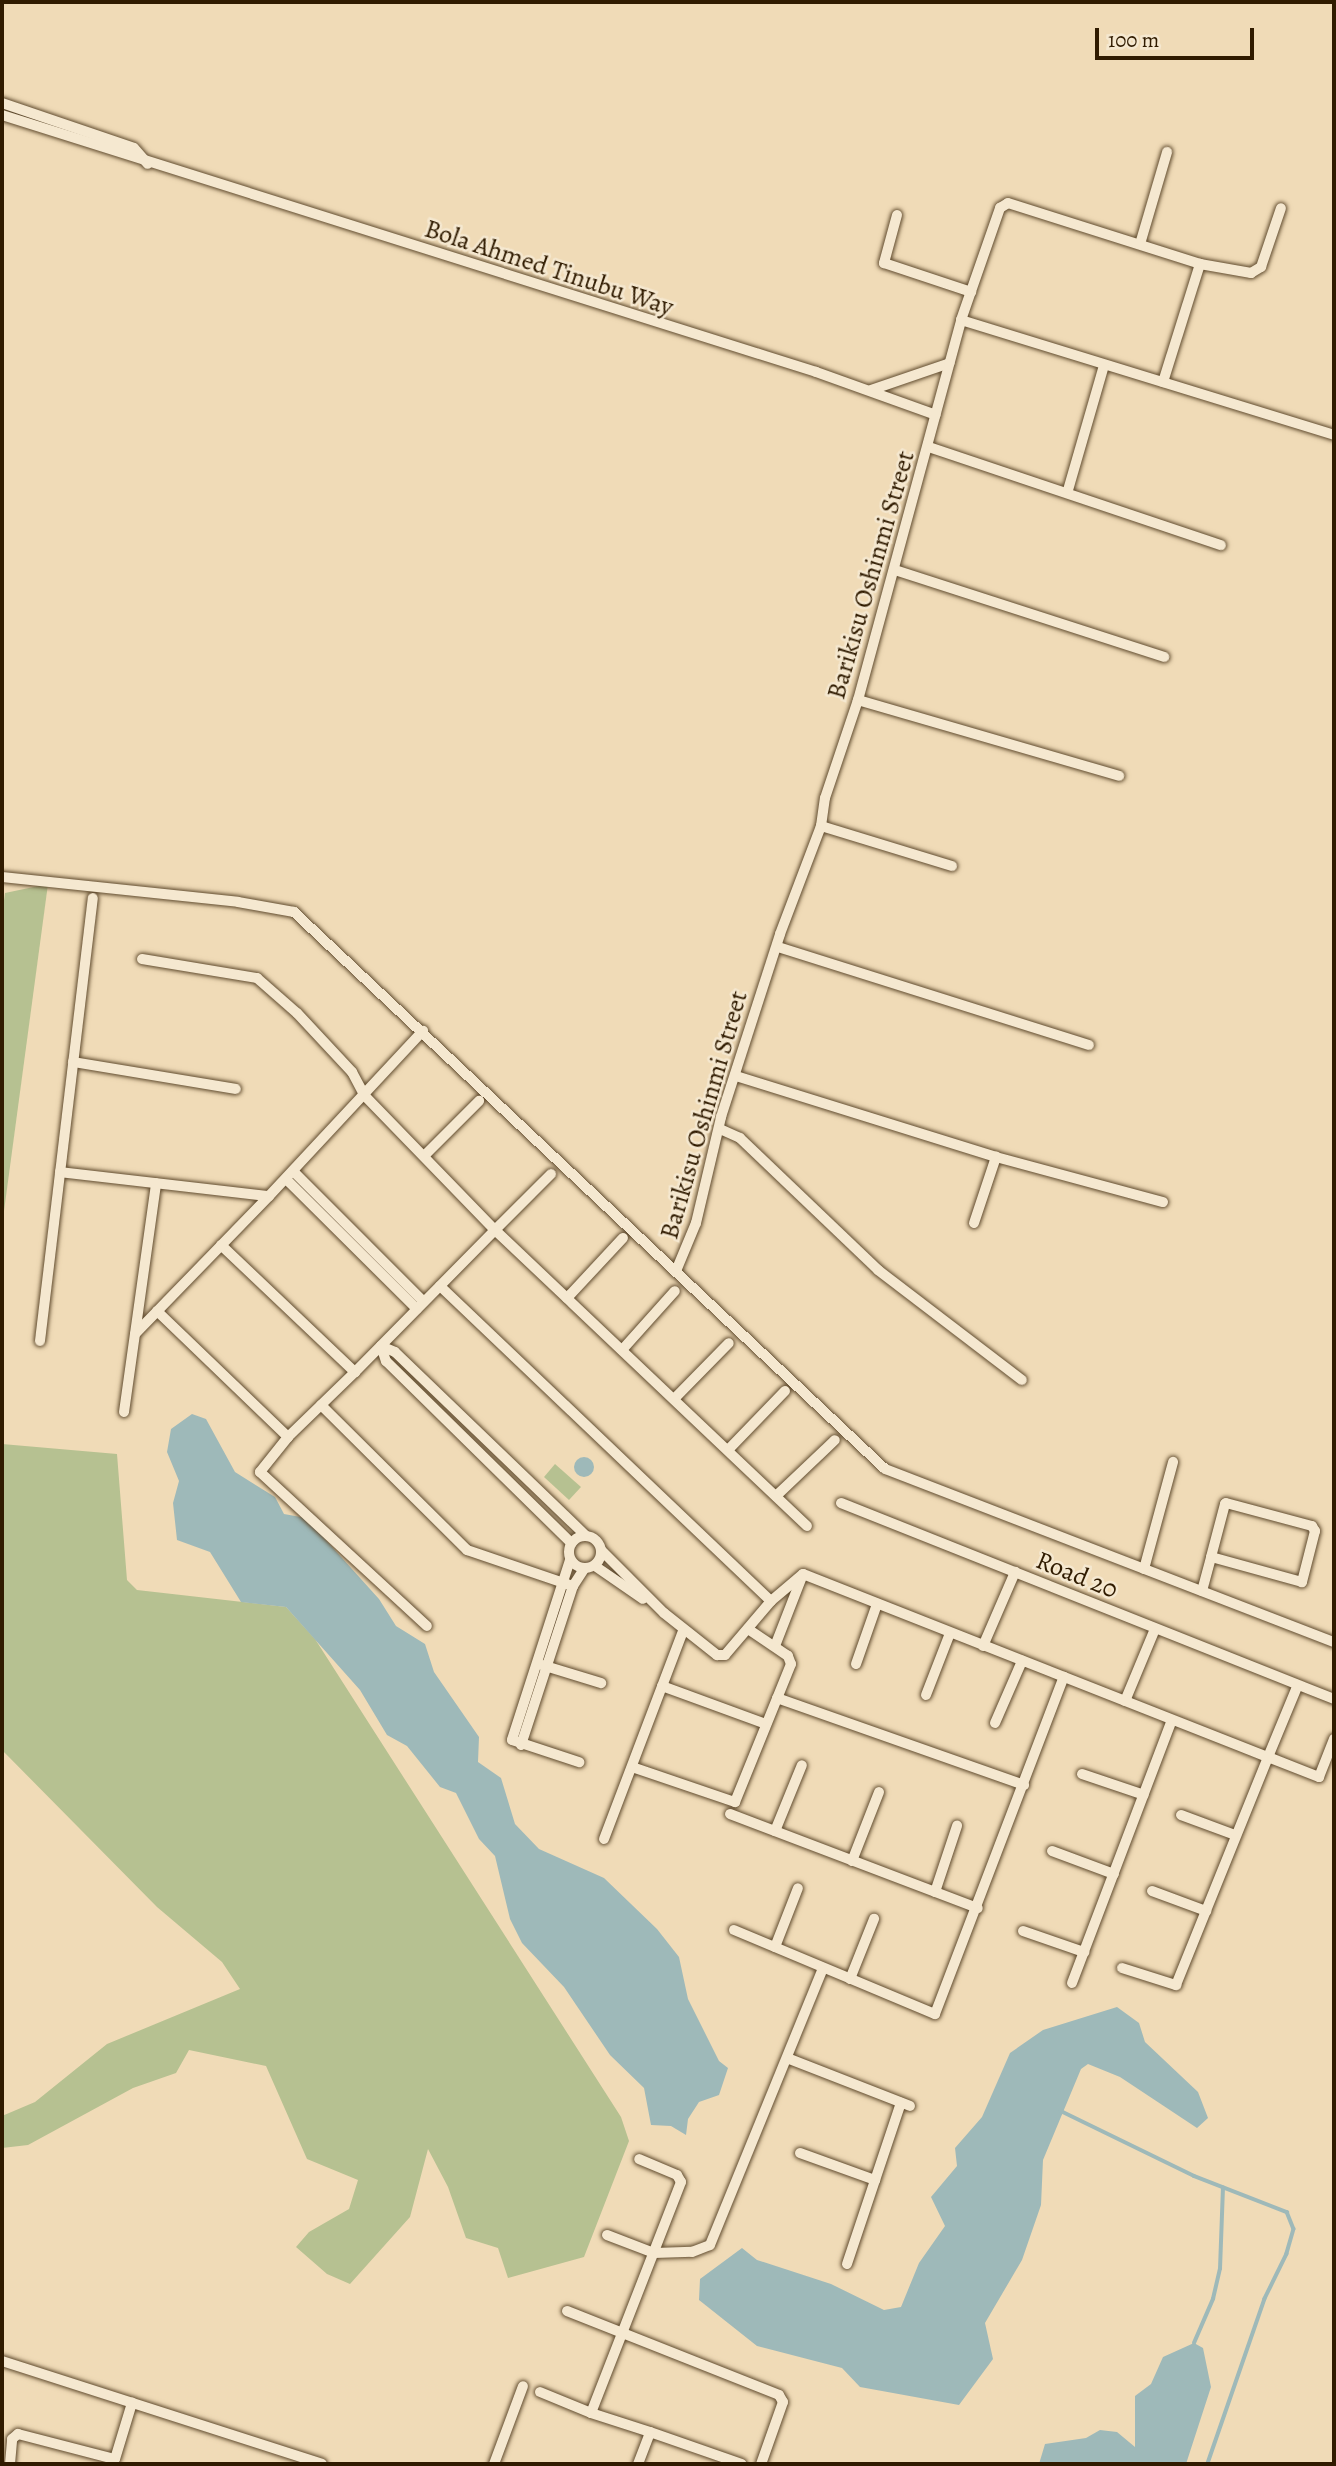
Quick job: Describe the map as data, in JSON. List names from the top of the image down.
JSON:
{
  "streets": {
    "street": ["Bola Ahmed Tinubu Way", "Barikisu Oshinmi Street", "Road 20"]
  },
  "crossings": [
    ["Bola Ahmed Tinubu Way", "Barikisu Oshinmi Street"]
  ],
  "scale_bar": "100 m"
}
